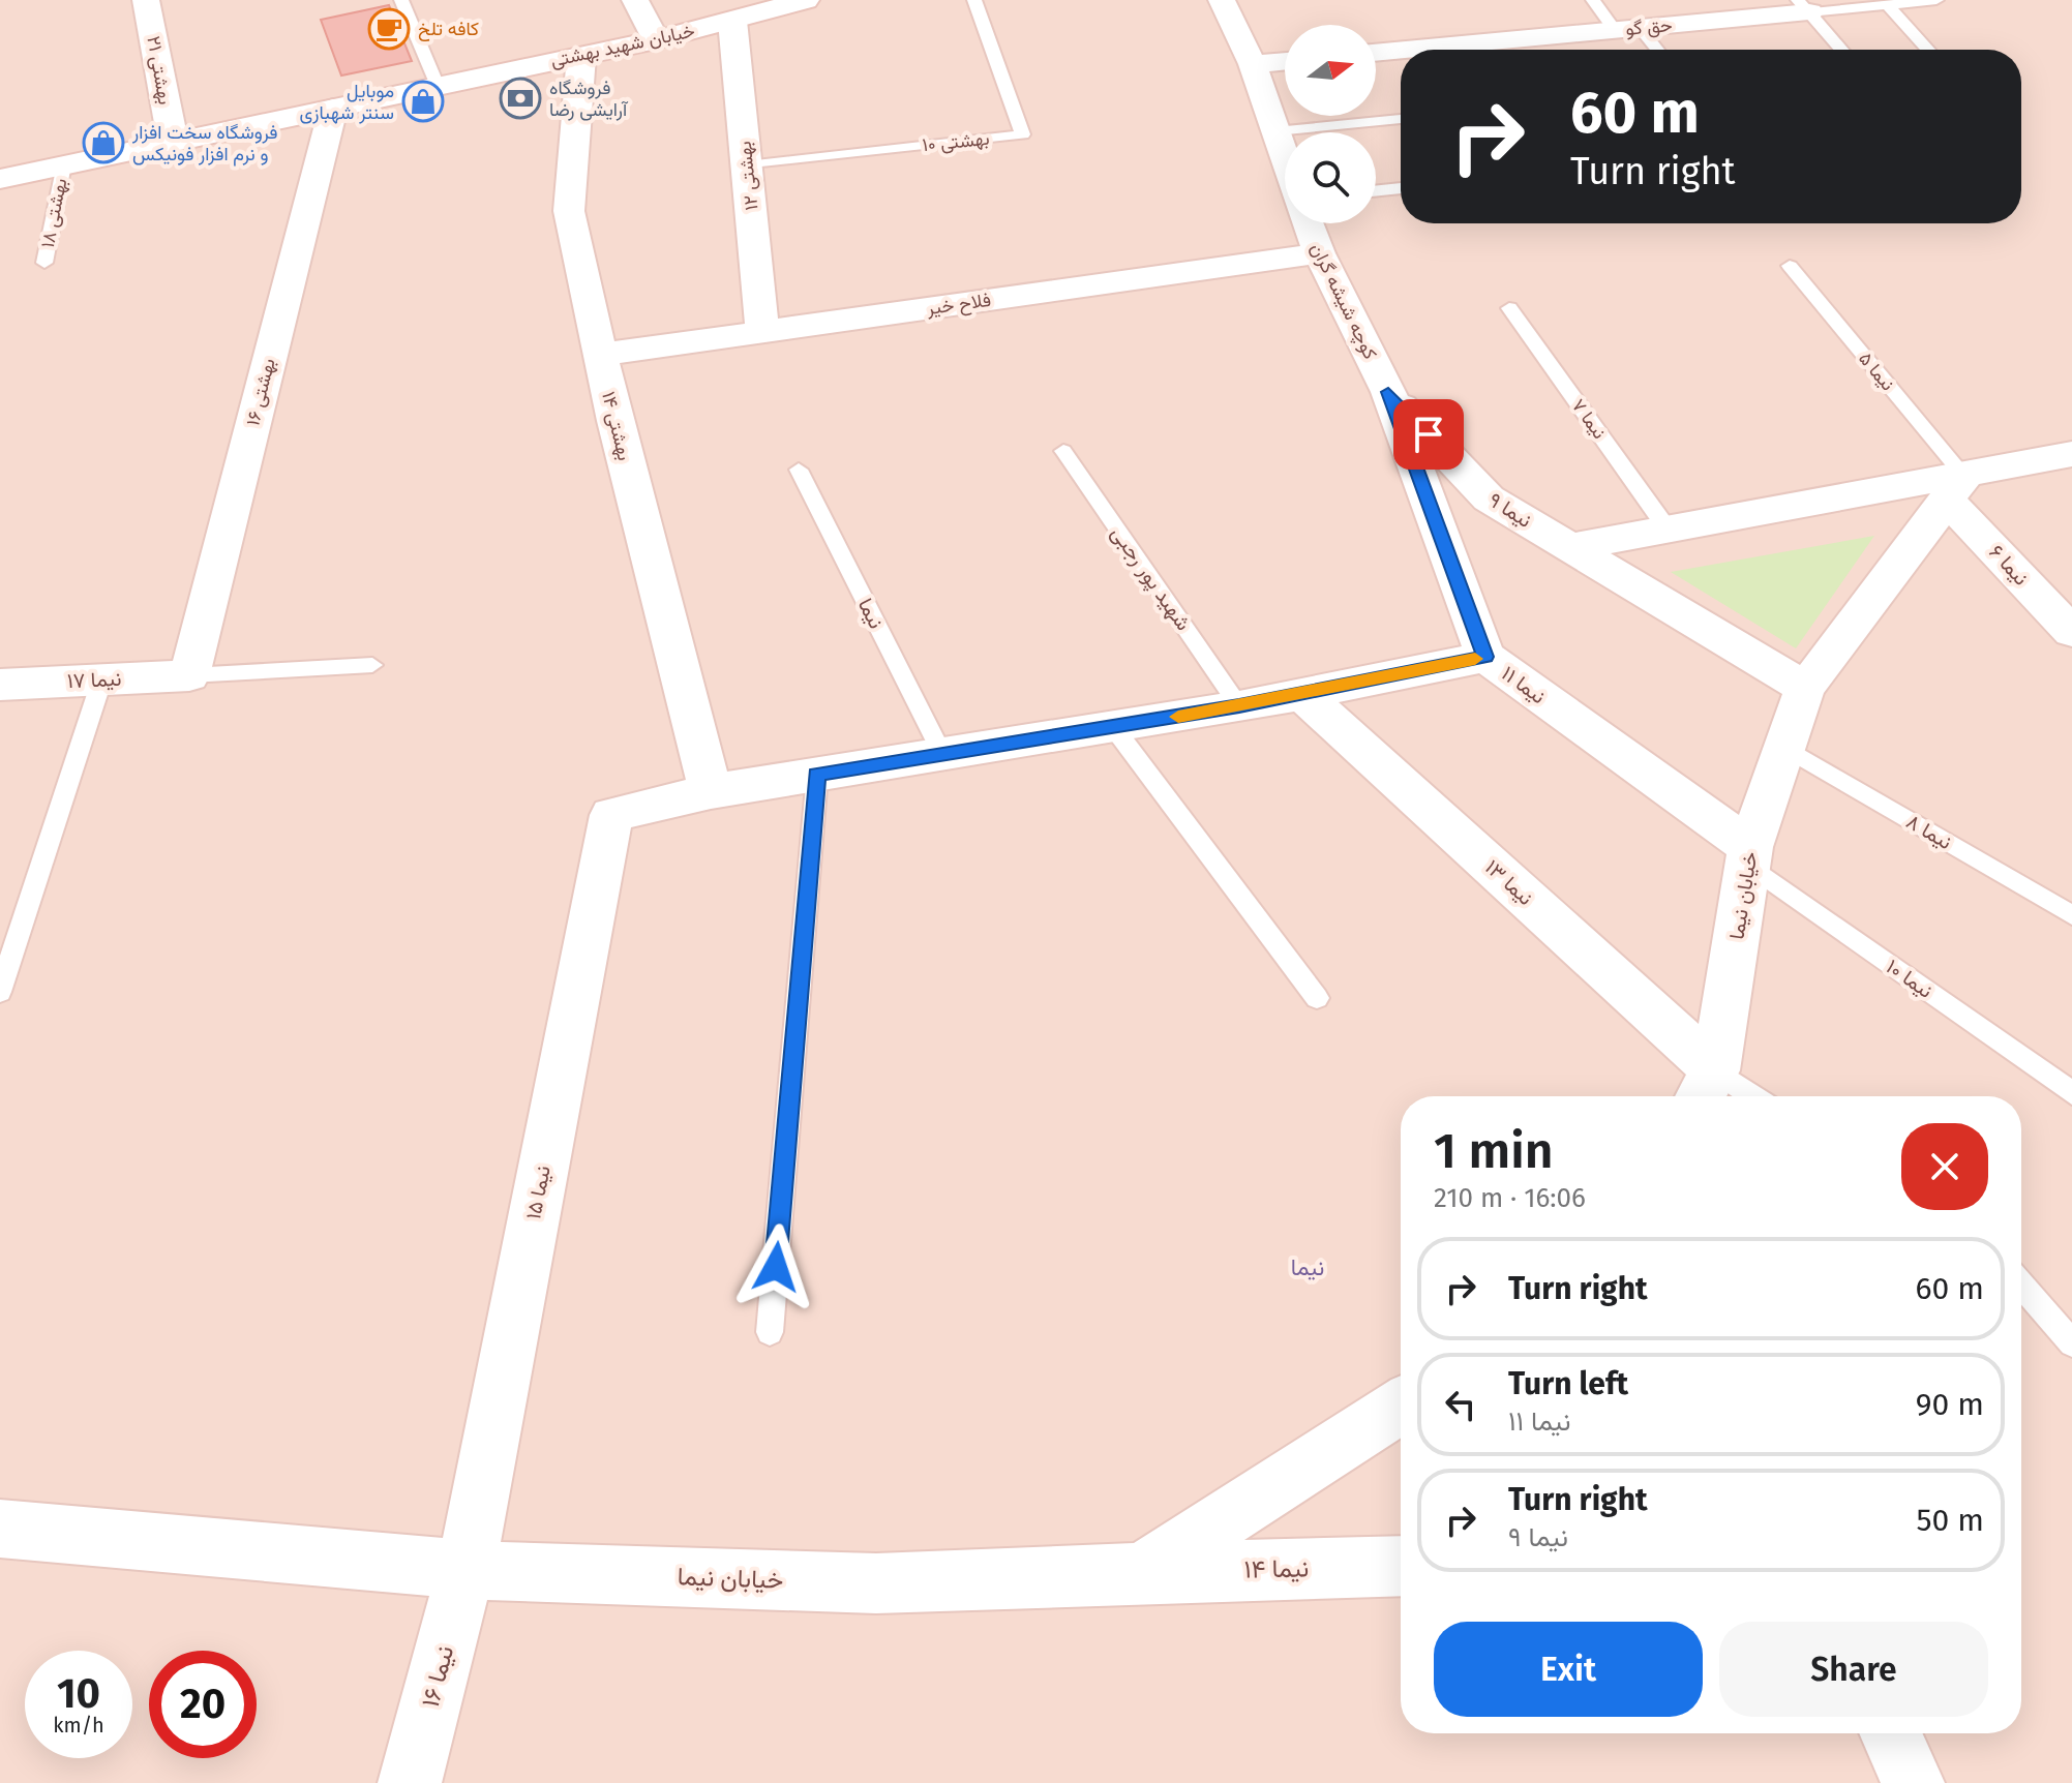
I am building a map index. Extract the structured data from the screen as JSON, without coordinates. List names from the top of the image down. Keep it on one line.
{"streets":{"street":["حق گو","خیابان شهید بهشتی","بهشتی ۲۱","بهشتی ۱۲","کوچه شیشه گران","فلاح خیر","بهشتی ۱۶","بهشتی ۱۴","نیما ۹","نیما ۶","نیما ۱۷","نیما ۱۱","نیما ۱۳","خیابان نیما","نیما ۱۵","نیما ۱۴","نیما ۱۶"],"lane":["بهشتی ۱۰","بهشتی ۱۸","نیما ۵","نیما ۷","شهید پور رجبی","نیما","نیما ۸","نیما ۱۰"]},"crossings":[["خیابان شهید بهشتی","بهشتی ۲۱"],["خیابان شهید بهشتی","بهشتی ۱۲"],["خیابان شهید بهشتی","بهشتی ۱۸"],["خیابان شهید بهشتی","بهشتی ۱۶"],["خیابان شهید بهشتی","بهشتی ۱۴"],["بهشتی ۱۰","بهشتی ۱۲"],["بهشتی ۱۲","فلاح خیر"],["کوچه شیشه گران","فلاح خیر"],["کوچه شیشه گران","نیما ۹"],["کوچه شیشه گران","نیما ۱۱"],["فلاح خیر","بهشتی ۱۴"],["نیما ۵","نیما ۶"],["بهشتی ۱۶","نیما ۱۷"],["بهشتی ۱۴","نیما ۱۵"],["نیما ۹","نیما ۱۱"],["نیما ۹","خیابان نیما"],["نیما ۱۱","خیابان نیما"],["نیما ۱۱","نیما ۱۰"],["نیما ۸","خیابان نیما"],["نیما ۱۳","خیابان نیما"],["خیابان نیما","نیما ۱۰"],["خیابان نیما","نیما ۱۵"],["خیابان نیما","نیما ۱۴"],["خیابان نیما","نیما ۱۶"],["نیما ۱۵","نیما ۱۶"]],"districts":["نیما"],"places":{"cafe":["کافه تلخ"],"bank":["فروشگاه آرایشی رضا"],"shop":["موبایل سنتر شهبازی","فروشگاه سخت افزار و نرم افزار فونیکس"]},"north":"right","page":{"turn":["60 m","Turn right"],"heading":["1 min","210 m · 16:06"],"list":[{"name":"Turn right","value":"60 m"},{"name":"Turn left","note":"نیما ۱۱","value":"90 m"},{"name":"Turn right","note":"نیما ۹","value":"50 m"}],"buttons":["Exit","Share"],"speed":"10 km/h","limit":"20"}}
